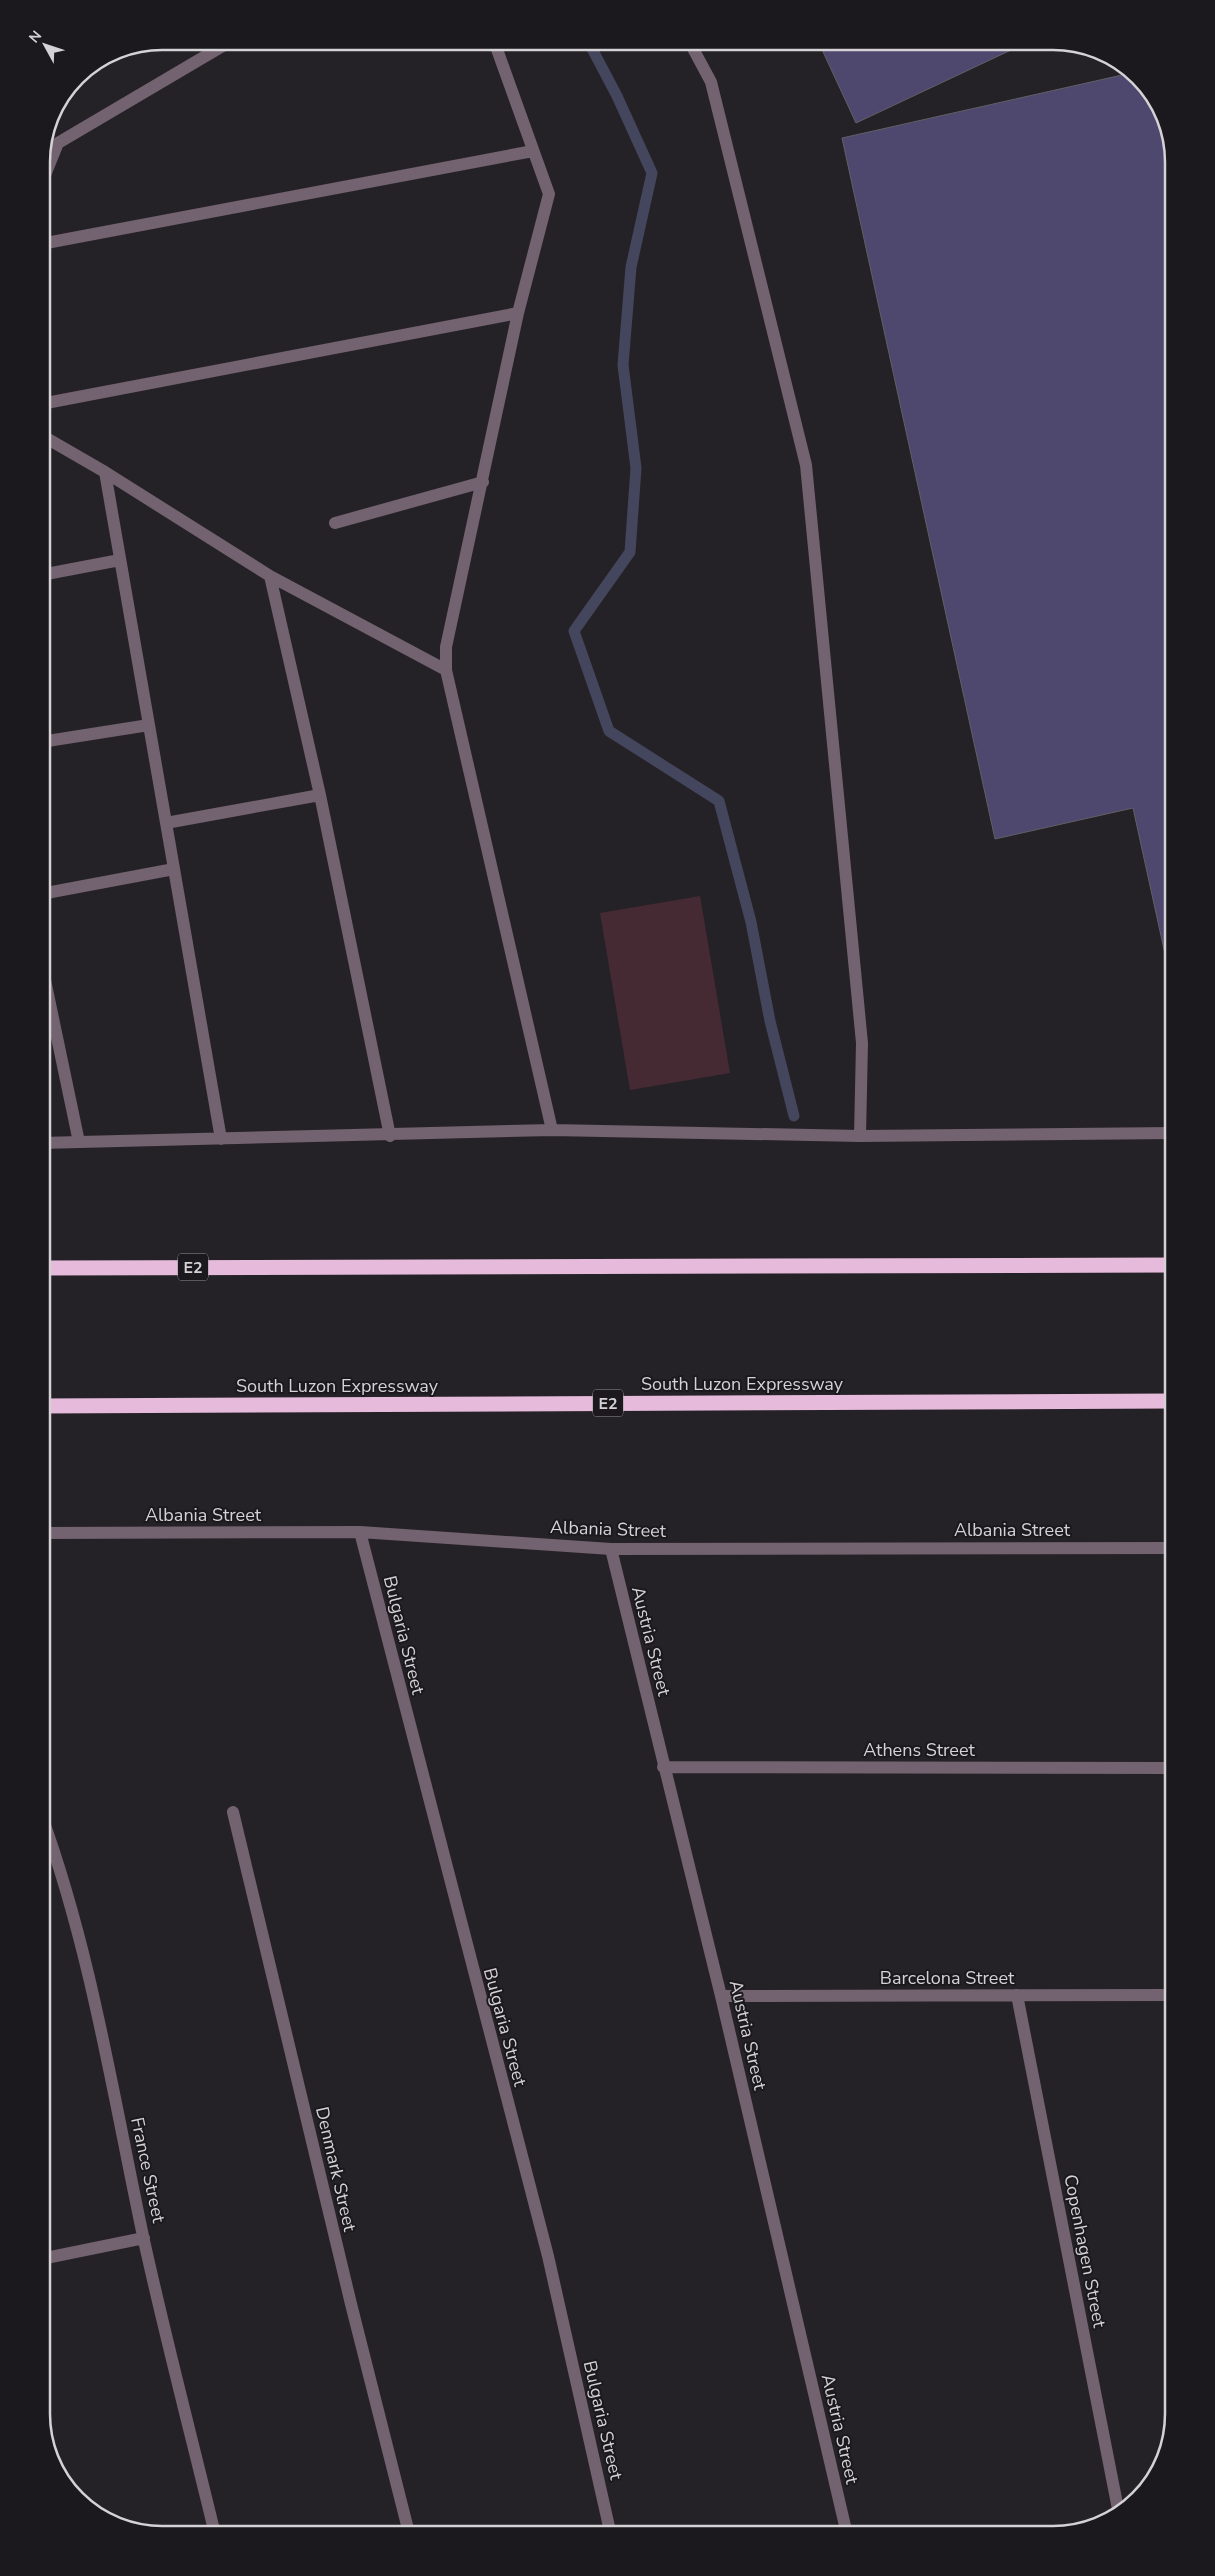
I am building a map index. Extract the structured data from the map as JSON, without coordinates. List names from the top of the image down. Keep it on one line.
{"streets":{"highway":["E2","South Luzon Expressway"],"street":["Albania Street","Bulgaria Street","Austria Street","Athens Street","Barcelona Street","Denmark Street","France Street","Copenhagen Street"]},"crossings":[["Albania Street","Bulgaria Street"],["Albania Street","Austria Street"],["Austria Street","Athens Street"],["Austria Street","Barcelona Street"],["Barcelona Street","Copenhagen Street"]],"north":"top left"}
